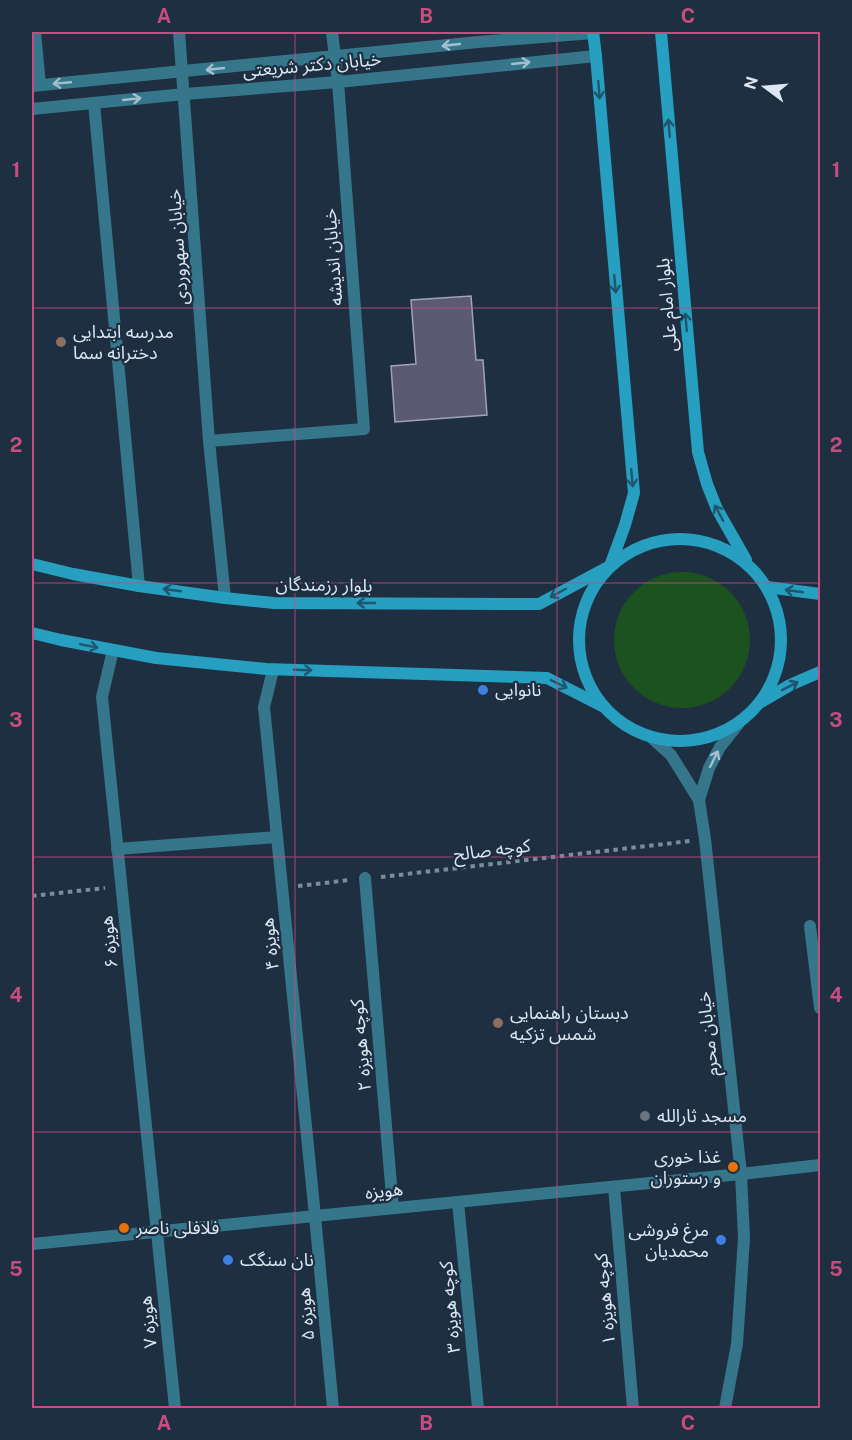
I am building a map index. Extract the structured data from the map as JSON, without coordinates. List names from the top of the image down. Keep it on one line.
{"streets":{"main road":["بلوار امام على","بلوار رزمندگان"],"street":["خیابان دکتر شریعتی","خیابان سهروردی","خیابان اندیشه","هویزه ۶","هویزه ۴","خیابان محرم","کوچه هویزه ۲","هویزه","کوچه هویزه ۱","کوچه هویزه ۳","هویزه ۵","هویزه ۷"],"path":["کوچه صالح"]},"crossings":[["خیابان دکتر شریعتی","خیابان سهروردی"],["خیابان دکتر شریعتی","خیابان اندیشه"],["خیابان سهروردی","خیابان اندیشه"],["خیابان سهروردی","بلوار رزمندگان"],["بلوار امام على","بلوار رزمندگان"],["کوچه صالح","هویزه ۴"],["کوچه صالح","خیابان محرم"],["کوچه صالح","کوچه هویزه ۲"],["هویزه ۶","هویزه"],["هویزه ۶","هویزه ۷"],["هویزه ۴","هویزه"],["هویزه ۴","هویزه ۵"],["خیابان محرم","هویزه"],["کوچه هویزه ۲","هویزه"],["هویزه","کوچه هویزه ۱"],["هویزه","کوچه هویزه ۳"],["هویزه","هویزه ۵"],["هویزه","هویزه ۷"]],"places":["مدرسه ابتدایی دخترانه سما","نانوایی","دبستان راهنمایی شمس تزکیه","مسجد ثارالله","غذا خوری و رستوران","فلافلی ناصر","مرغ فروشی محمدیان","نان سنگک"],"north":"left","grid":{"columns":["A","B","C"],"rows":["1","2","3","4","5"]}}
